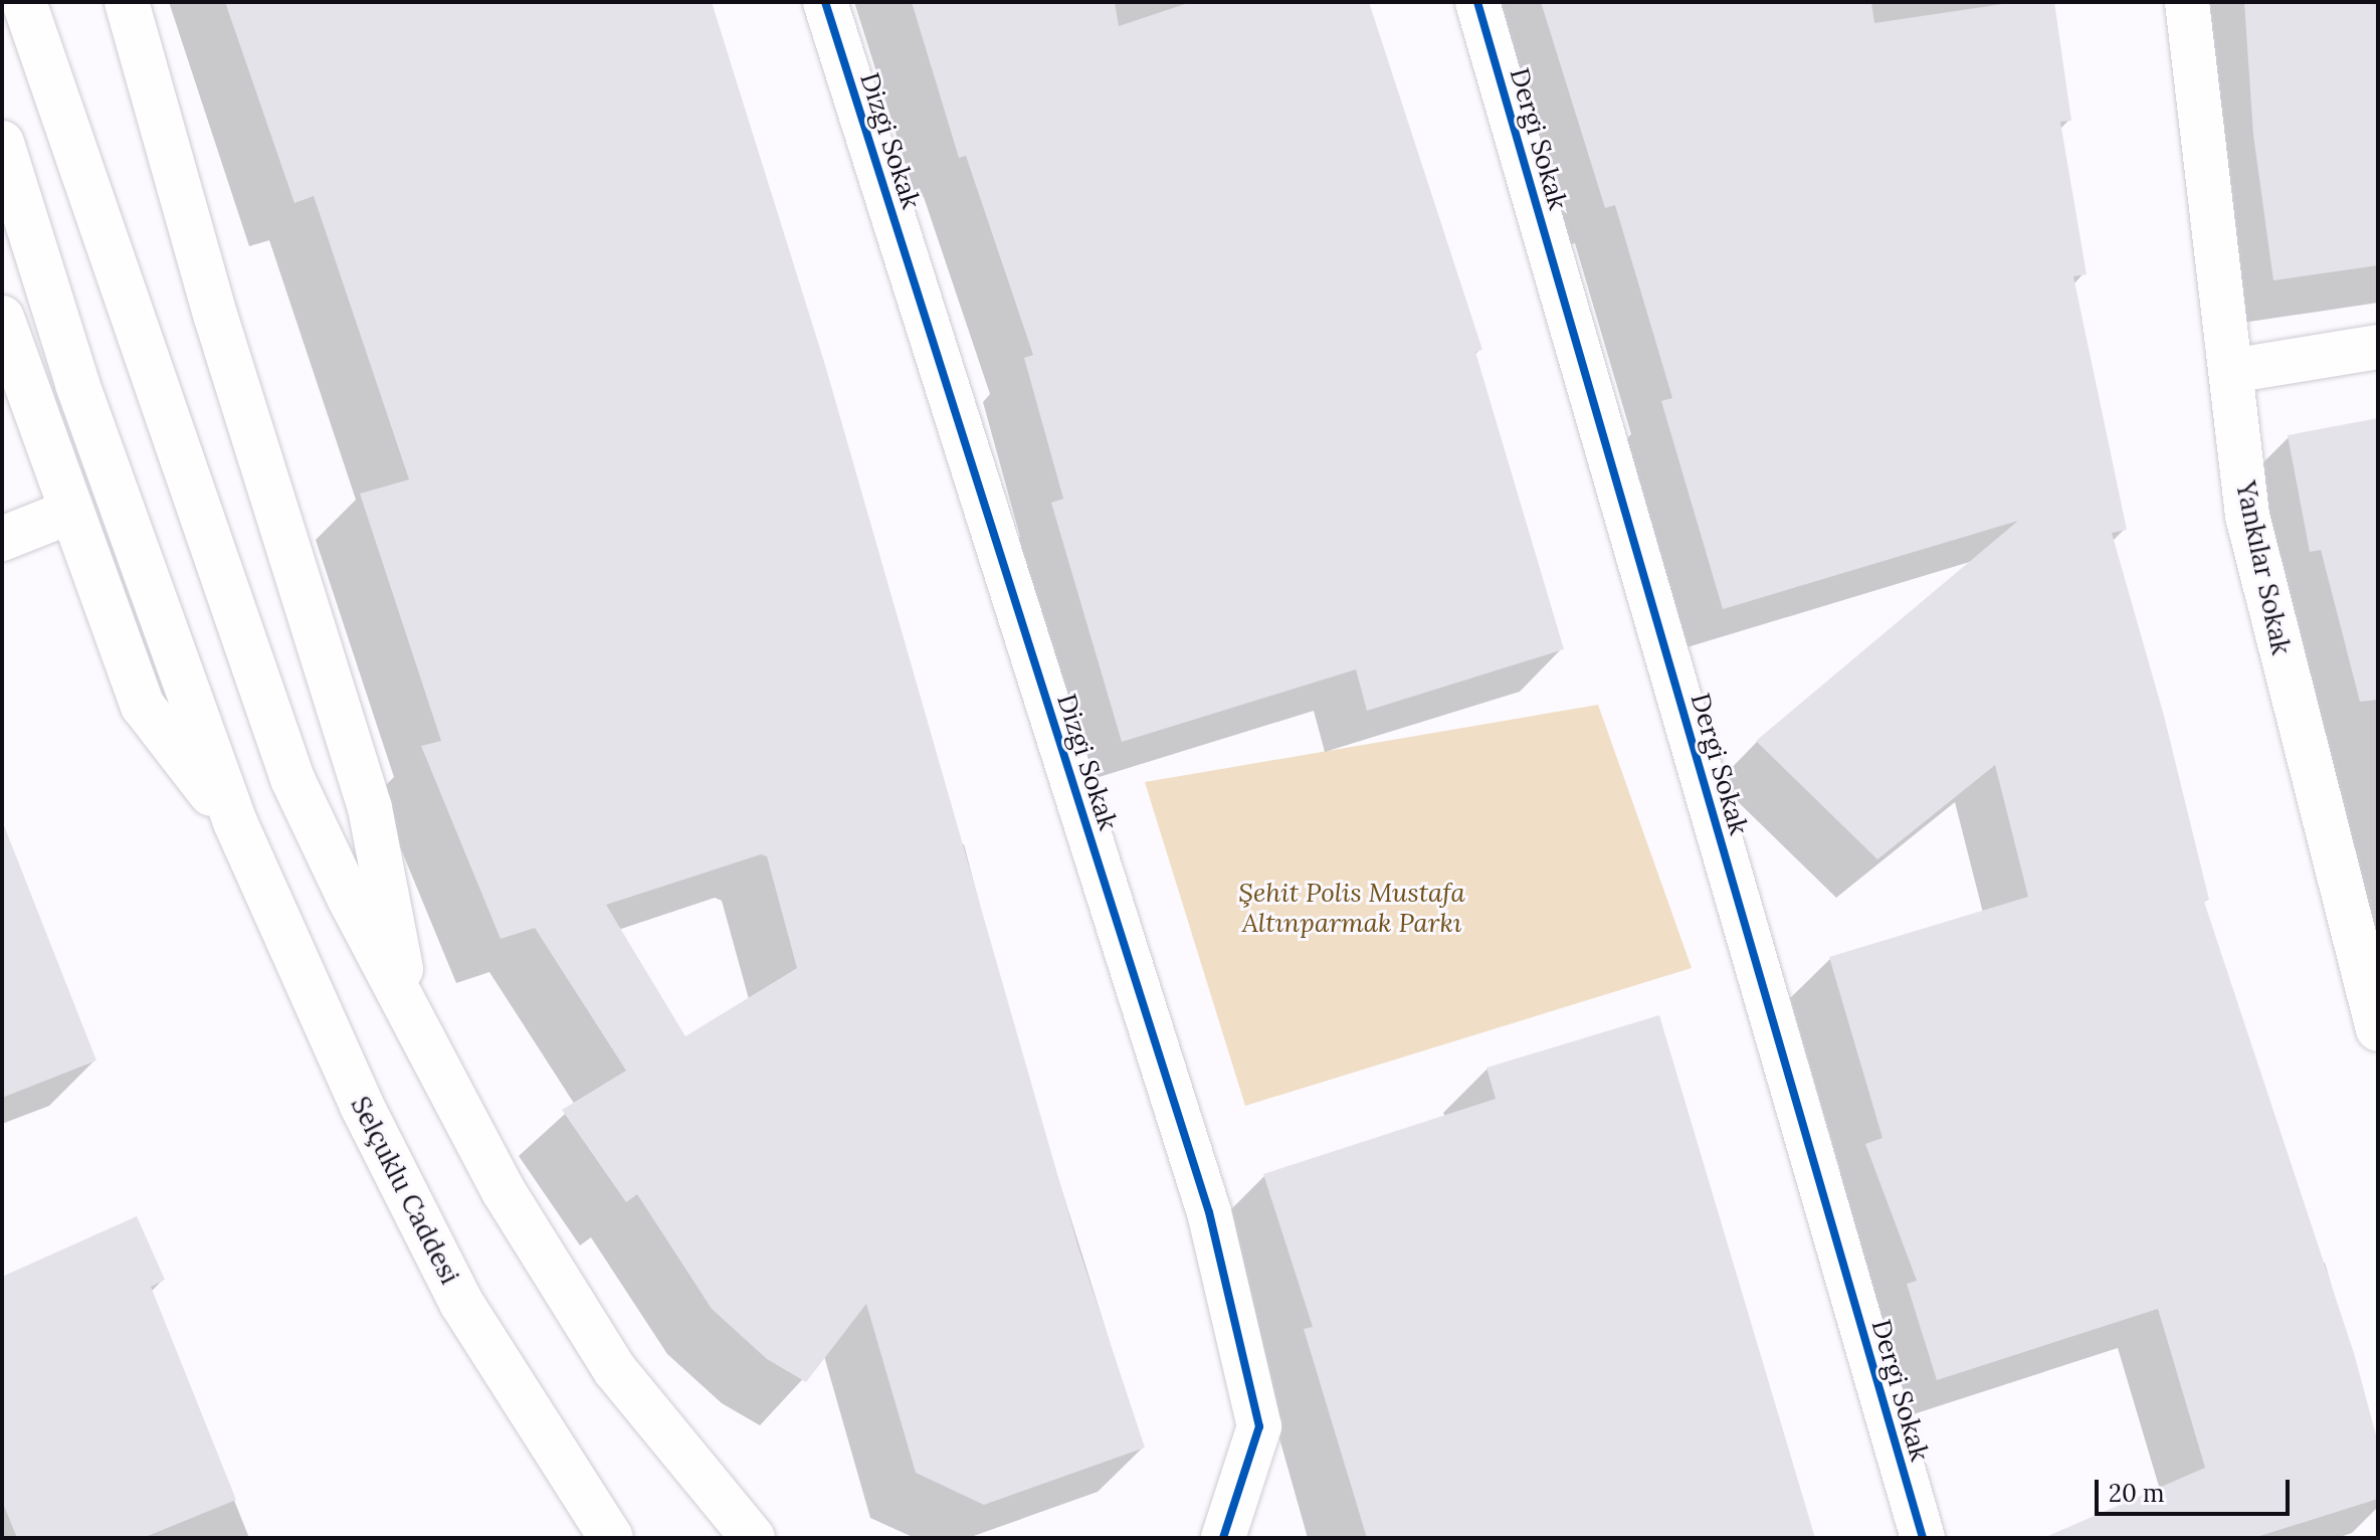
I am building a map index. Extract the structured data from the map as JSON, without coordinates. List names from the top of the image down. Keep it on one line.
{"streets":{"main road":["Dergi Sokak","Dizgi Sokak","Yankılar Sokak","Selçuklu Caddesi"]},"parks":["Şehit Polis Mustafa Altınparmak Parkı"],"scale_bar":"20 m"}
